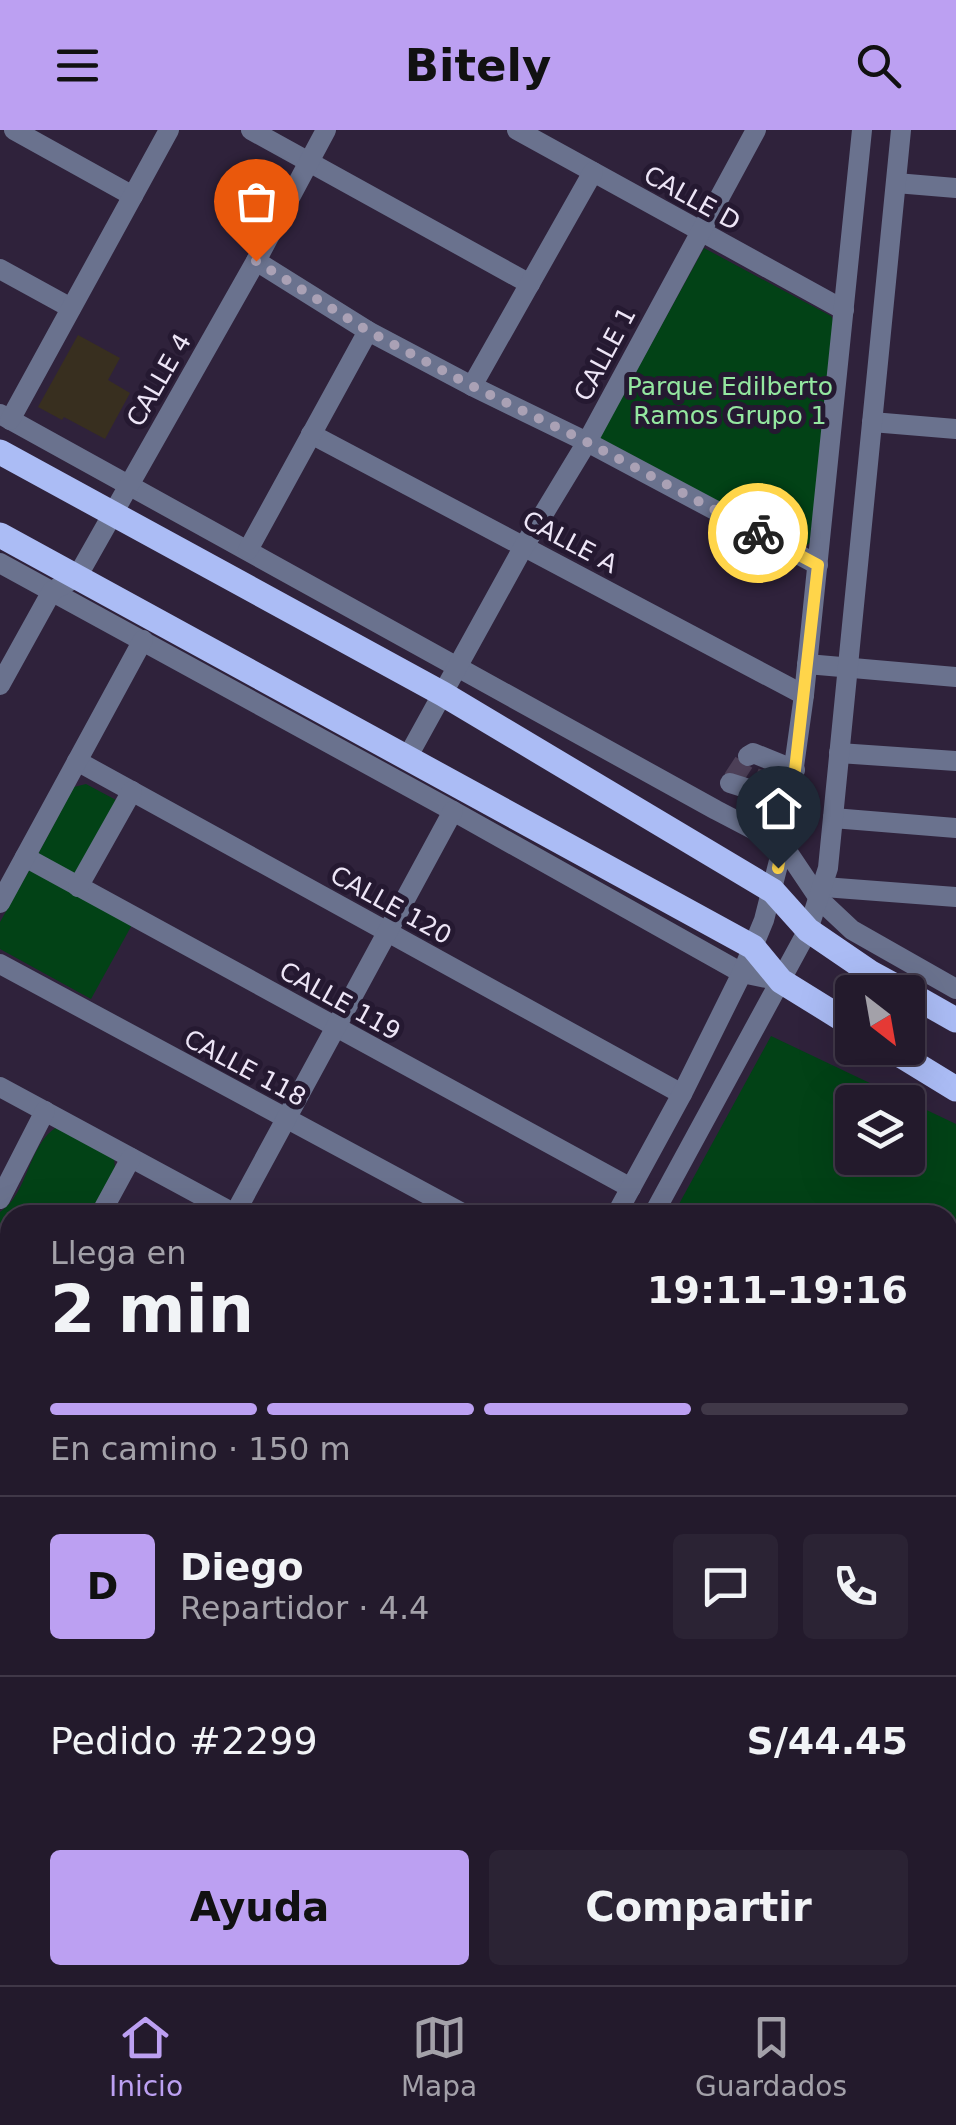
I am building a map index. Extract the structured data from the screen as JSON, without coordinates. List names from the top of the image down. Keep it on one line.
{"streets":{"street":["CALLE D","CALLE 1","CALLE 4","CALLE A","CALLE 120","CALLE 119","CALLE 118"]},"crossings":[["CALLE D","CALLE 1"],["CALLE 1","CALLE A"]],"parks":["Parque Edilberto Ramos Grupo 1"],"north":"bottom right","page":{"header":"Bitely","heading":["2 min","Llega en","19:11–19:16"],"panel":["Diego","Repartidor · 4.4","Pedido #2299","S/44.45"],"bar":"En camino · 150 m","round":"D","buttons":["Ayuda","Compartir"],"tabs":["Inicio","Mapa","Guardados"]}}
